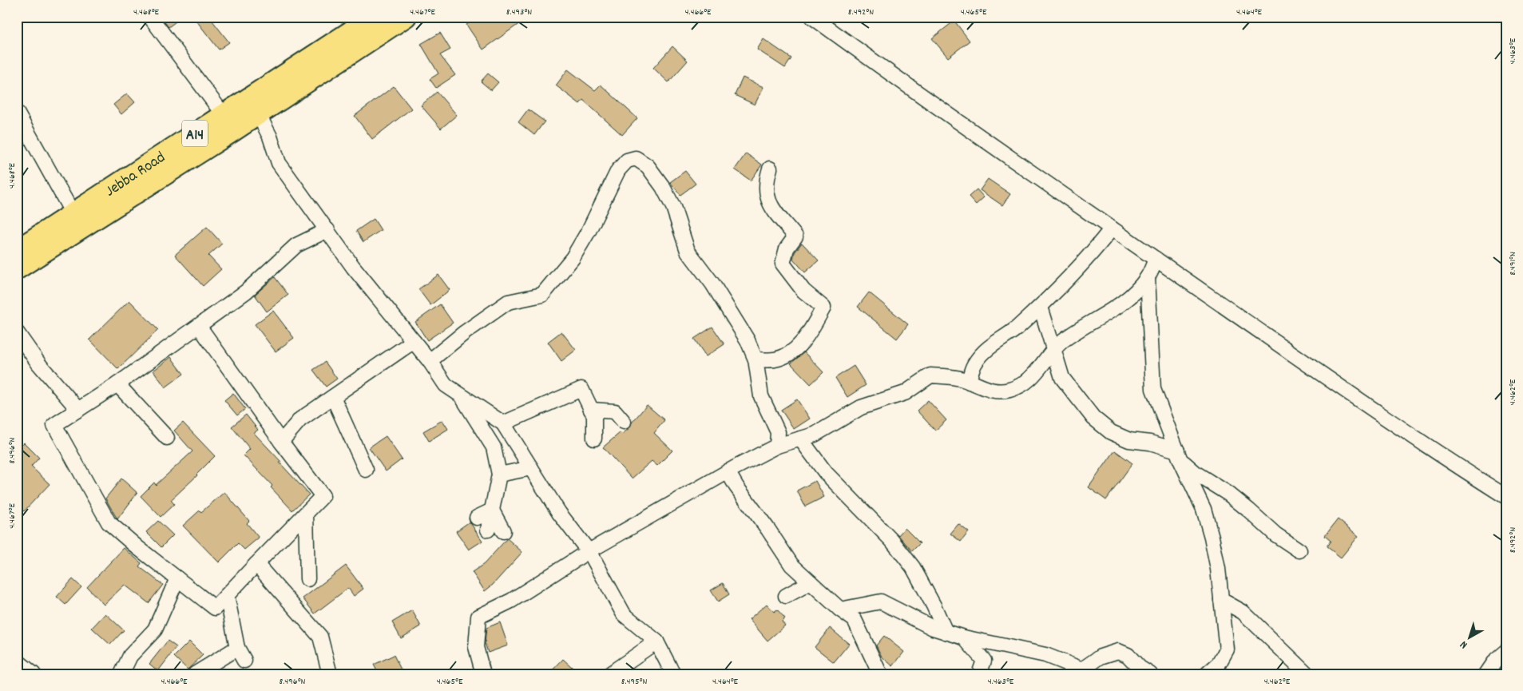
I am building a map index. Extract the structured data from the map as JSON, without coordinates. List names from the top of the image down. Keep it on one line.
{"streets":{"highway":["A14","Jebba Road"]},"north":"bottom left","coordinates":["4.468°E","4.467°E","8.493°N","4.466°E","8.492°N","4.465°E","4.464°E","4.463°E","8.491°N","4.462°E","8.496°N","8.495°N"]}
